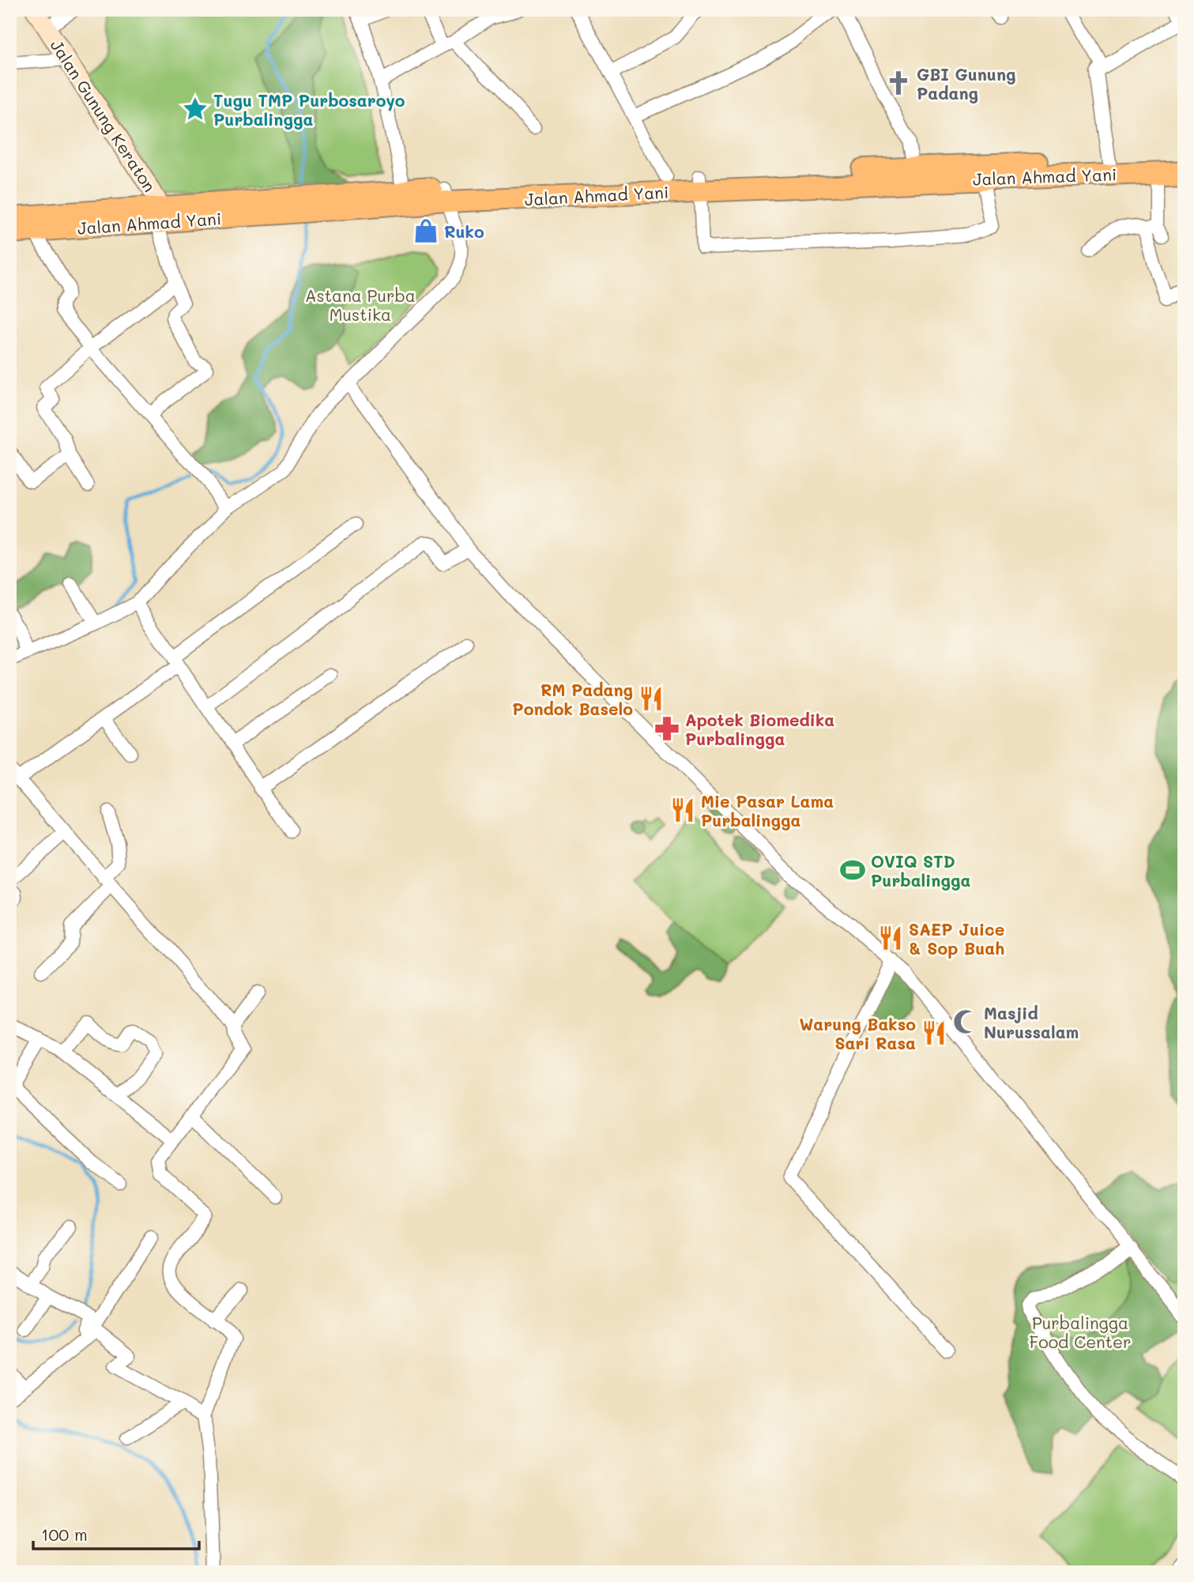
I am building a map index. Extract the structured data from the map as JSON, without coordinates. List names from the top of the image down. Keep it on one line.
{"streets":{"main road":["Jalan Ahmad Yani"],"street":["Jalan Gunung Keraton"]},"crossings":[["Jalan Gunung Keraton","Jalan Ahmad Yani"]],"parks":["Astana Purba Mustika","Purbalingga Food Center"],"places":{"church":["GBI Gunung Padang"],"place":["Tugu TMP Purbosaroyo Purbalingga"],"shop":["Ruko"],"restaurant":["RM Padang Pondok Baselo","Mie Pasar Lama Purbalingga","SAEP Juice & Sop Buah","Warung Bakso Sari Rasa"],"pharmacy":["Apotek Biomedika Purbalingga"],"sports":["OVIQ STD Purbalingga"],"mosque":["Masjid Nurussalam"]},"scale_bar":"100 m"}
